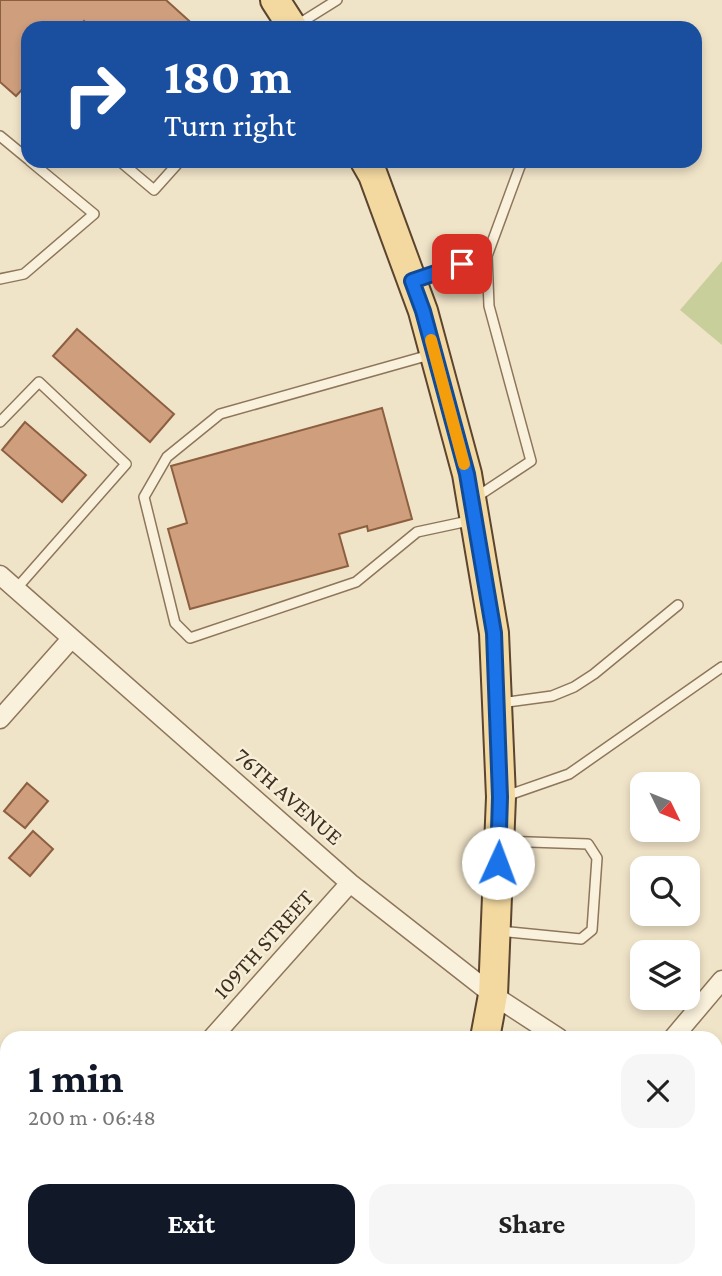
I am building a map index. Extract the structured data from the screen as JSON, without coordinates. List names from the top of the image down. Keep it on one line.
{"streets":{"street":["76TH AVENUE","109TH STREET"]},"crossings":[["76TH AVENUE","109TH STREET"]],"north":"bottom right","page":{"turn":["180 m","Turn right"],"heading":["1 min","200 m · 06:48"],"buttons":["Exit","Share"]}}
